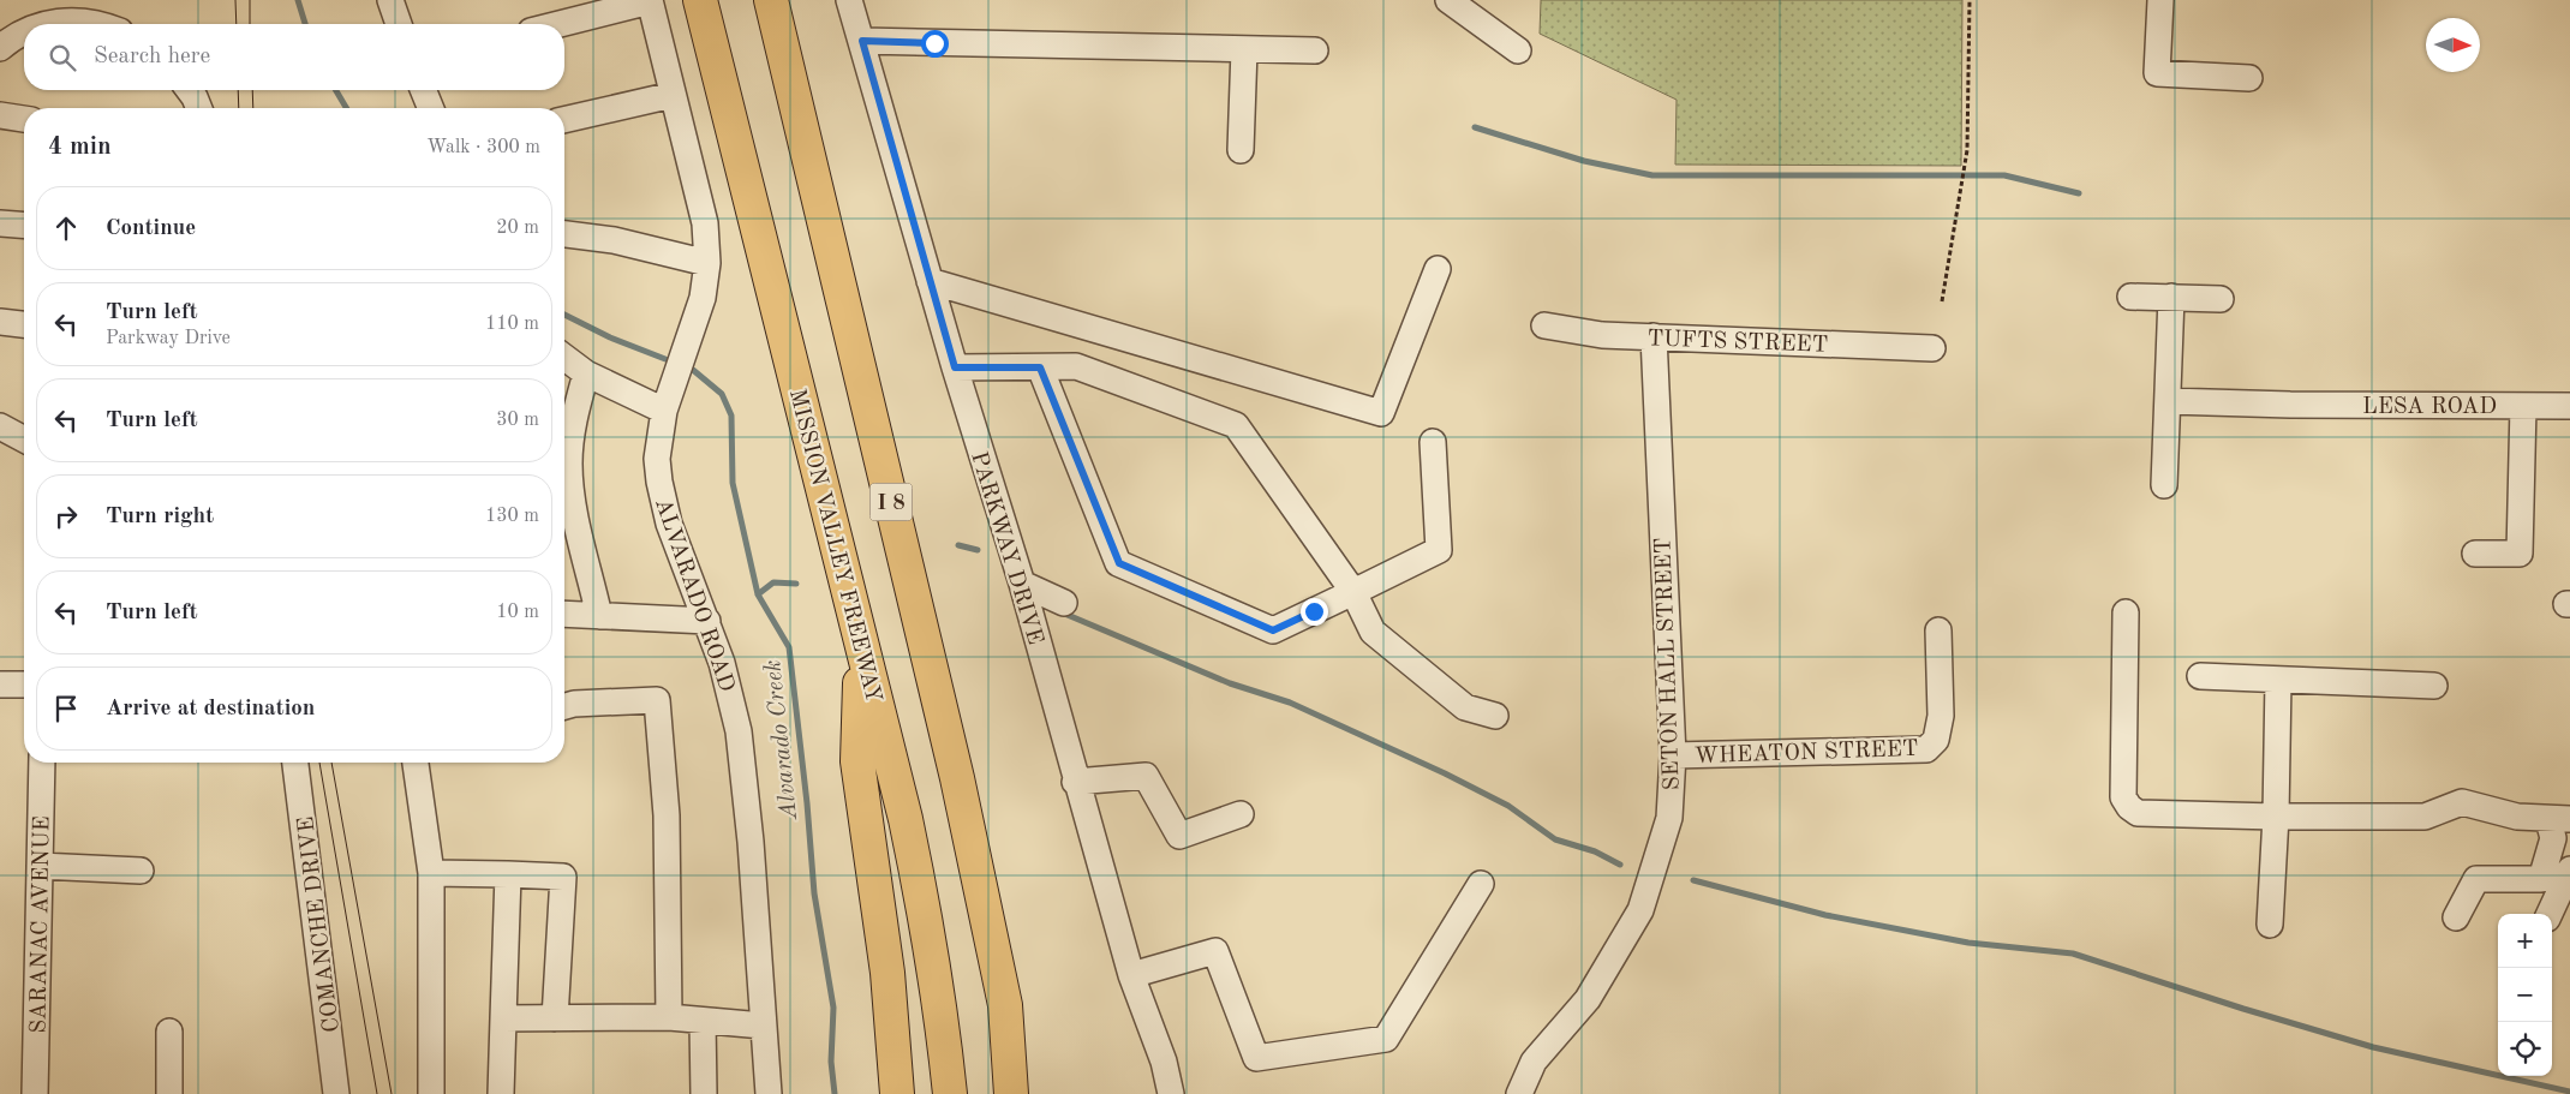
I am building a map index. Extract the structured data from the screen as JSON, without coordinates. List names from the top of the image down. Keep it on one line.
{"streets":{"highway":["I 8","MISSION VALLEY FREEWAY"],"street":["TUFTS STREET","LESA ROAD","PARKWAY DRIVE","ALVARADO ROAD","SETON HALL STREET","WHEATON STREET","SARANAC AVENUE","COMANCHE DRIVE"]},"crossings":[["TUFTS STREET","SETON HALL STREET"],["SETON HALL STREET","WHEATON STREET"]],"water":["Alvarado Creek"],"north":"right","page":{"search":"Search here","heading":["4 min","Walk · 300 m"],"list":[["Continue","20 m"],["Turn left","Parkway Drive","110 m"],["Turn left","30 m"],["Turn right","130 m"],["Turn left","10 m"],"Arrive at destination"],"map_buttons":["+","−"]}}
